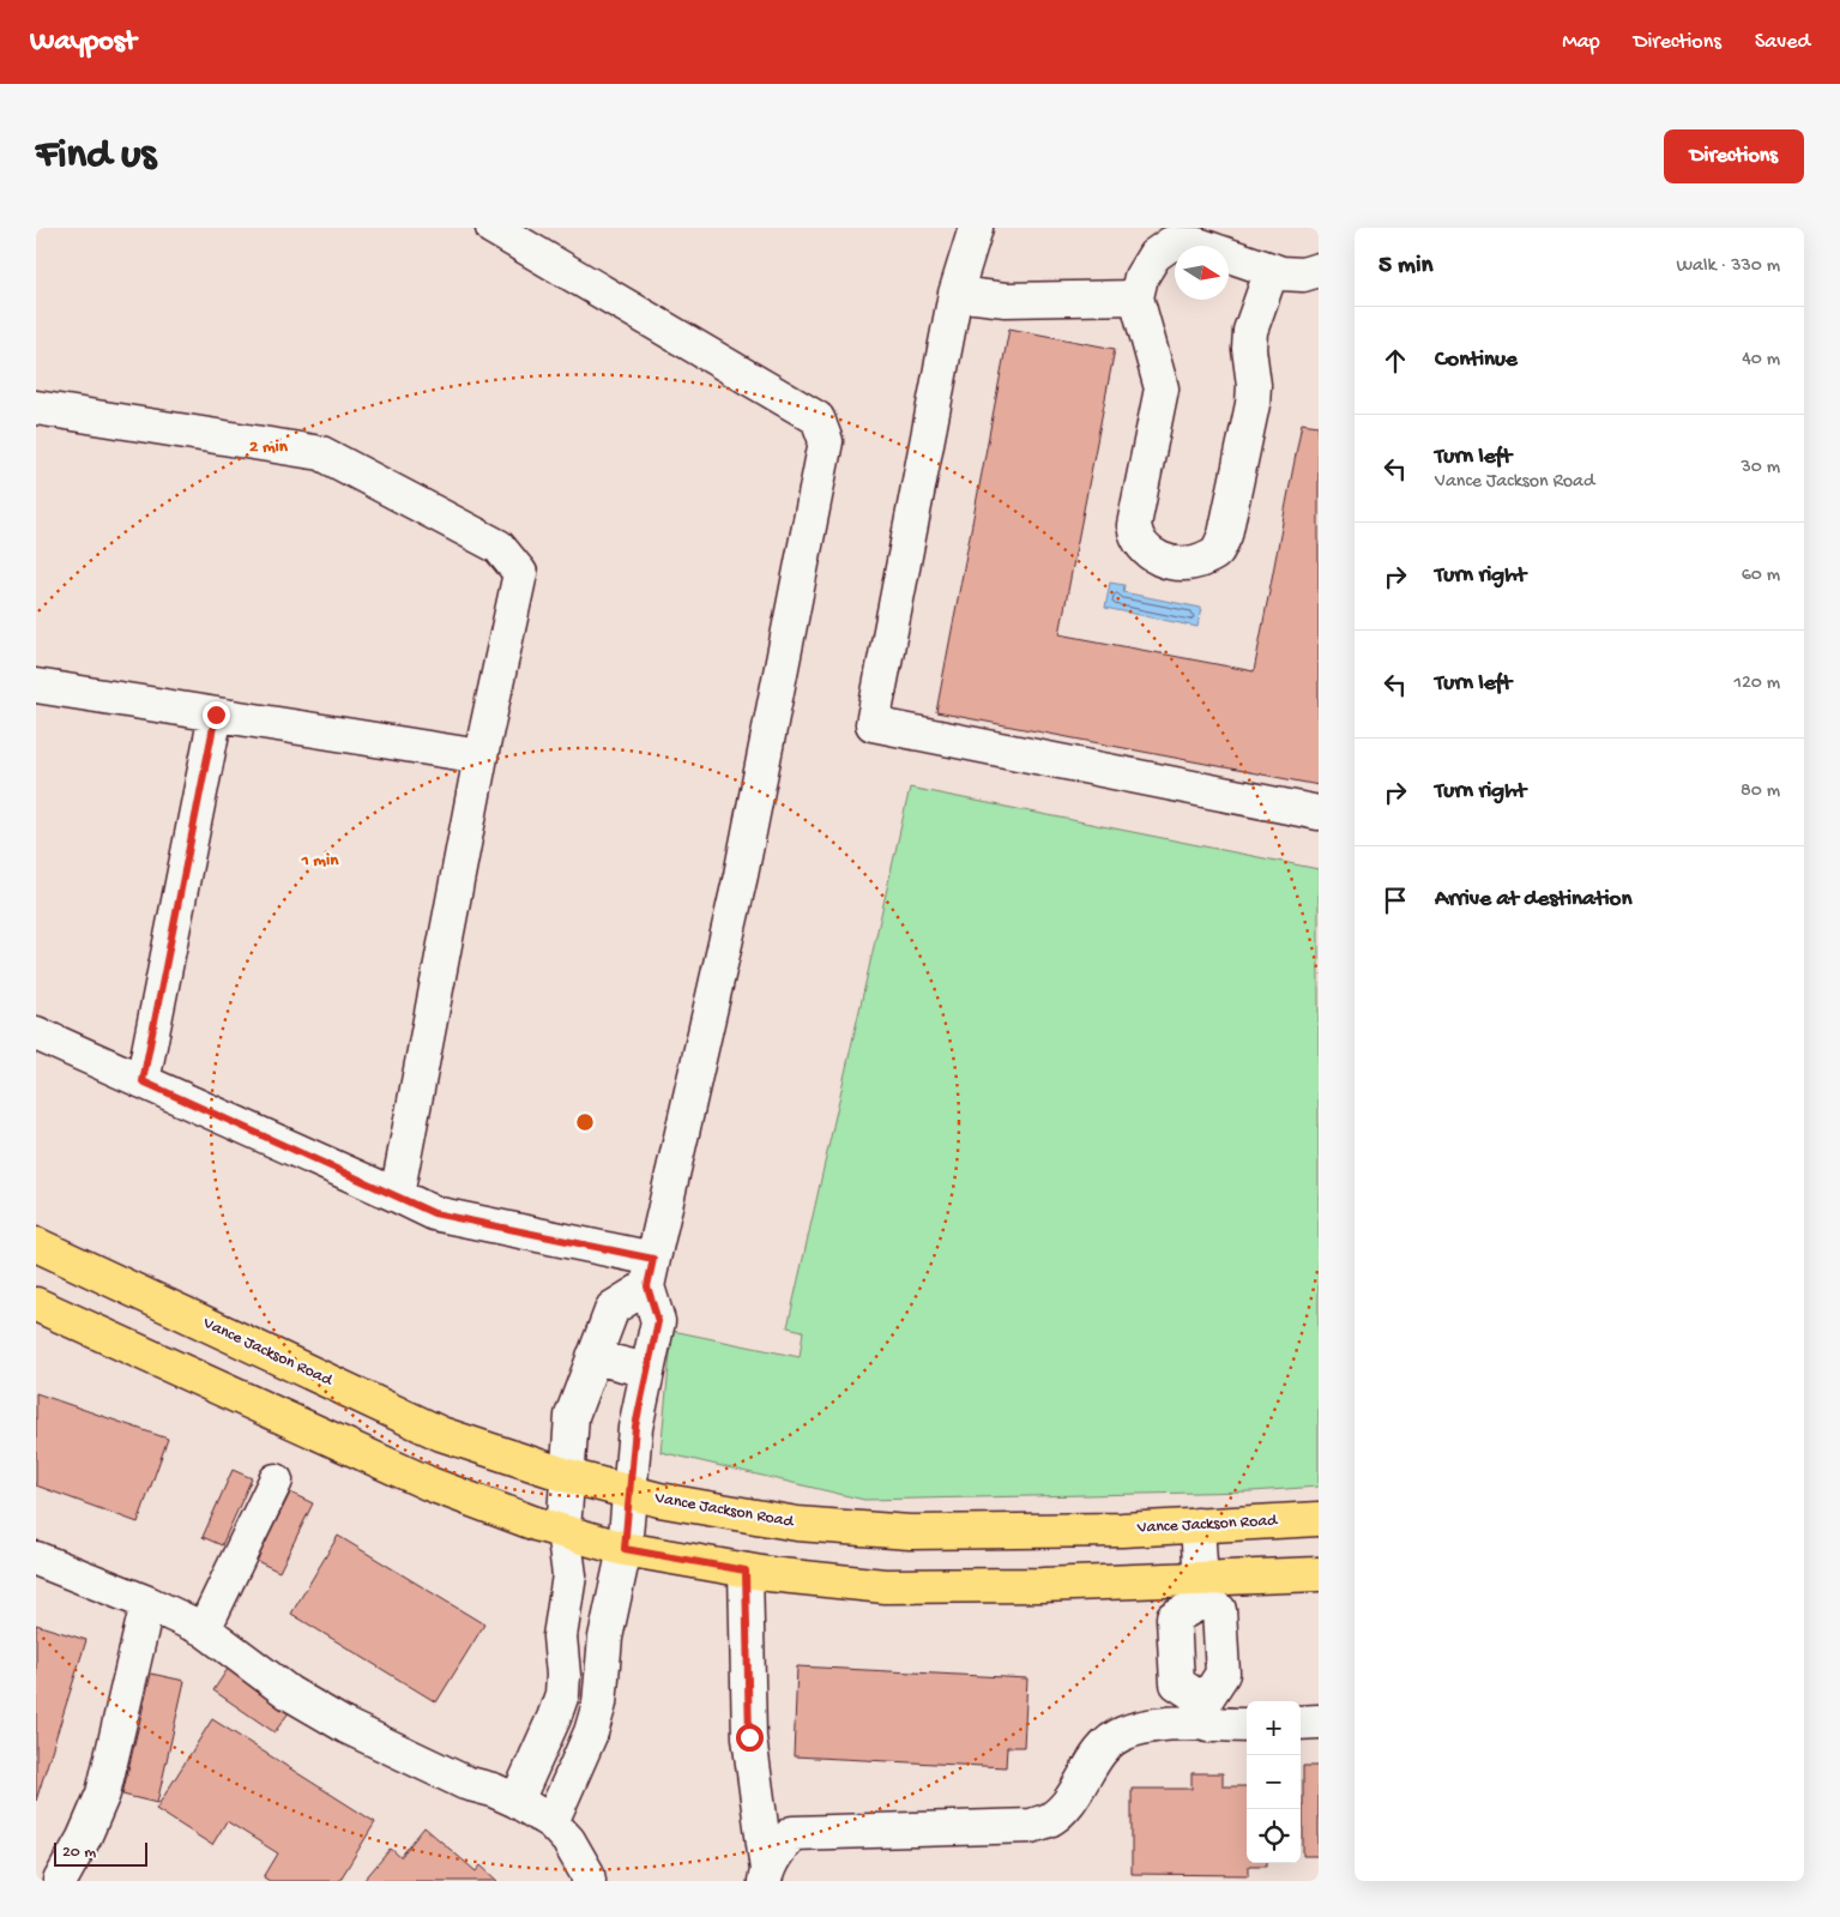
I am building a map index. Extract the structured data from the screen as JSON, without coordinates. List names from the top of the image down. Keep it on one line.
{"streets":{"main road":["Vance Jackson Road"]},"scale_bar":"20 m","north":"right","page":{"header":"Waypost","nav":["Map","Directions","Saved"],"buttons":"Directions","title":"Find us","heading":["5 min","Walk · 330 m"],"list":[["Continue","40 m"],["Turn left","Vance Jackson Road","30 m"],["Turn right","60 m"],["Turn left","120 m"],["Turn right","80 m"],"Arrive at destination"],"map_buttons":["+","−"],"scale":"20 m"},"rings":["2 min","1 min"]}
